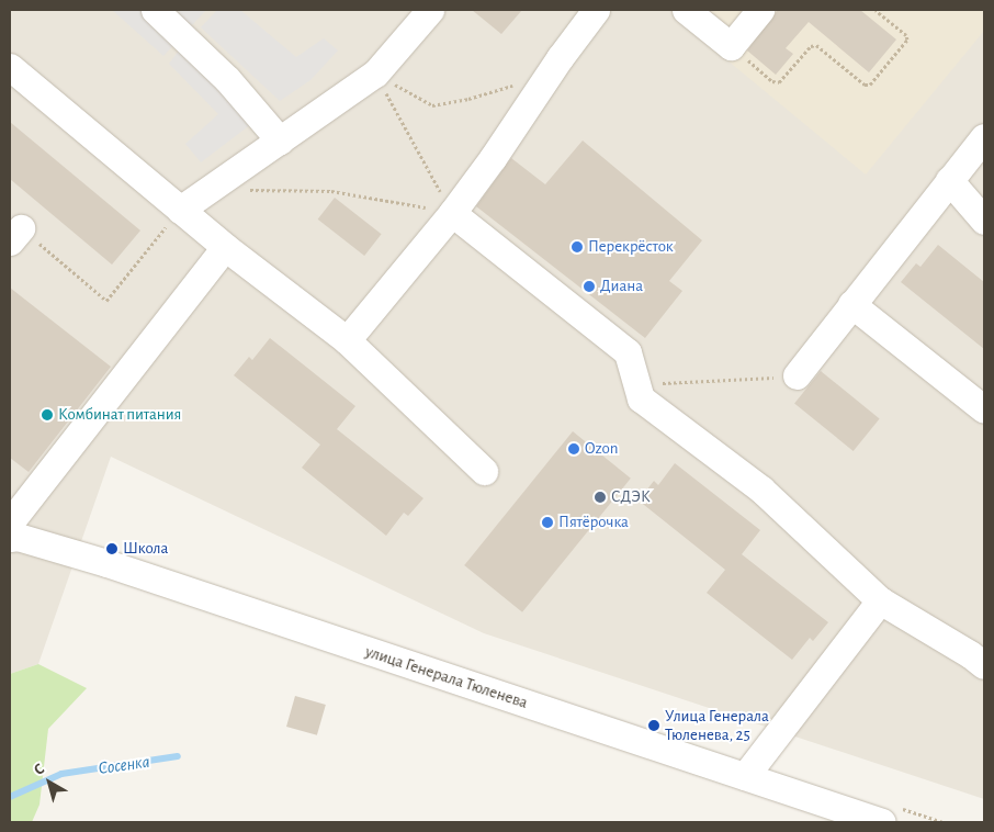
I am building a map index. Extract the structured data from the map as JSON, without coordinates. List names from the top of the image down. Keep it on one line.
{"streets":{"street":["улица Генерала Тюленева"]},"water":["Сосенка"],"places":["Перекрёсток","Диана","Комбинат питания","Ozon","СДЭК","Пятёрочка","Школа","Улица Генерала Тюленева, 25"],"north":"top left"}
